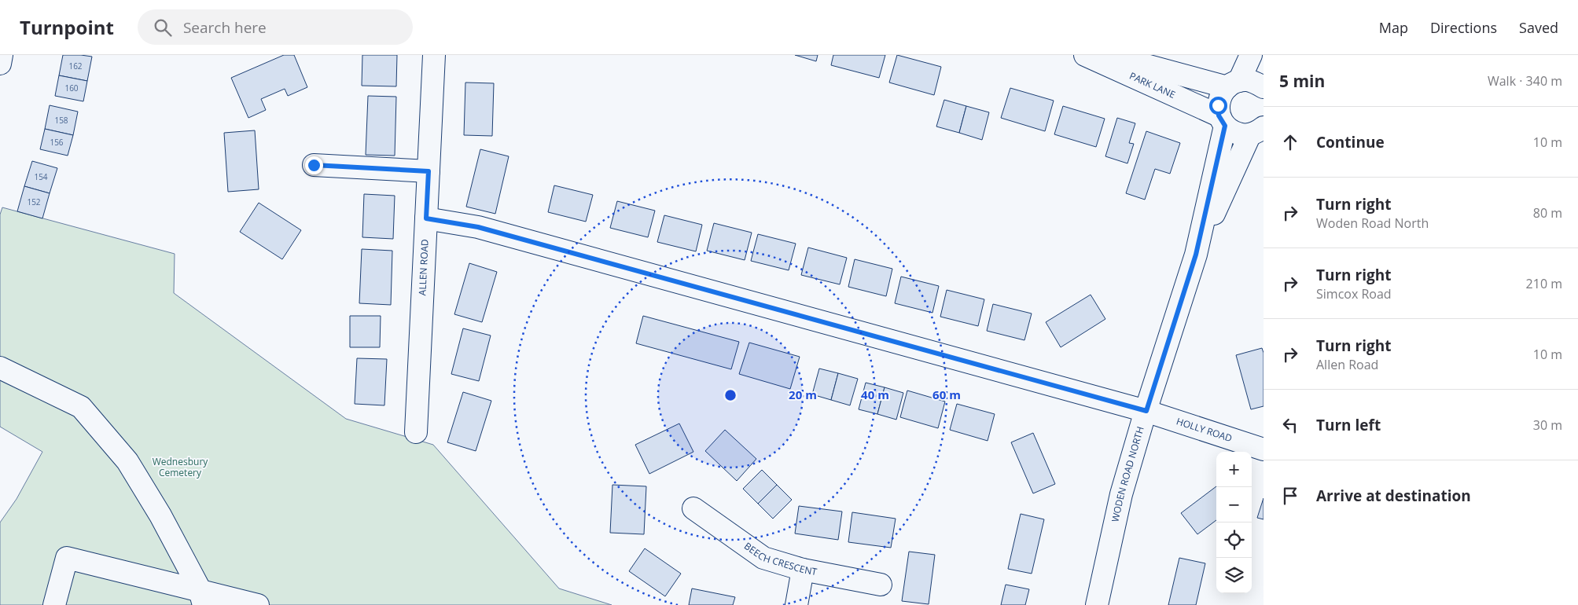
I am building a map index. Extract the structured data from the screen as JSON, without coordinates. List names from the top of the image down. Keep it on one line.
{"streets":{"street":["PARK LANE","ALLEN ROAD","HOLLY ROAD","WODEN ROAD NORTH","BEECH CRESCENT"]},"crossings":[["PARK LANE","WODEN ROAD NORTH"],["ALLEN ROAD","HOLLY ROAD"],["HOLLY ROAD","WODEN ROAD NORTH"]],"parks":["Wednesbury Cemetery"],"house_numbers":["162","160","158","156","154","152"],"page":{"header":"Turnpoint","search":"Search here","nav":["Map","Directions","Saved"],"heading":["5 min","Walk · 340 m"],"list":[["Continue","10 m"],["Turn right","Woden Road North","80 m"],["Turn right","Simcox Road","210 m"],["Turn right","Allen Road","10 m"],["Turn left","30 m"],"Arrive at destination"],"map_buttons":["+","−"]},"rings":["20 m","40 m","60 m"]}
